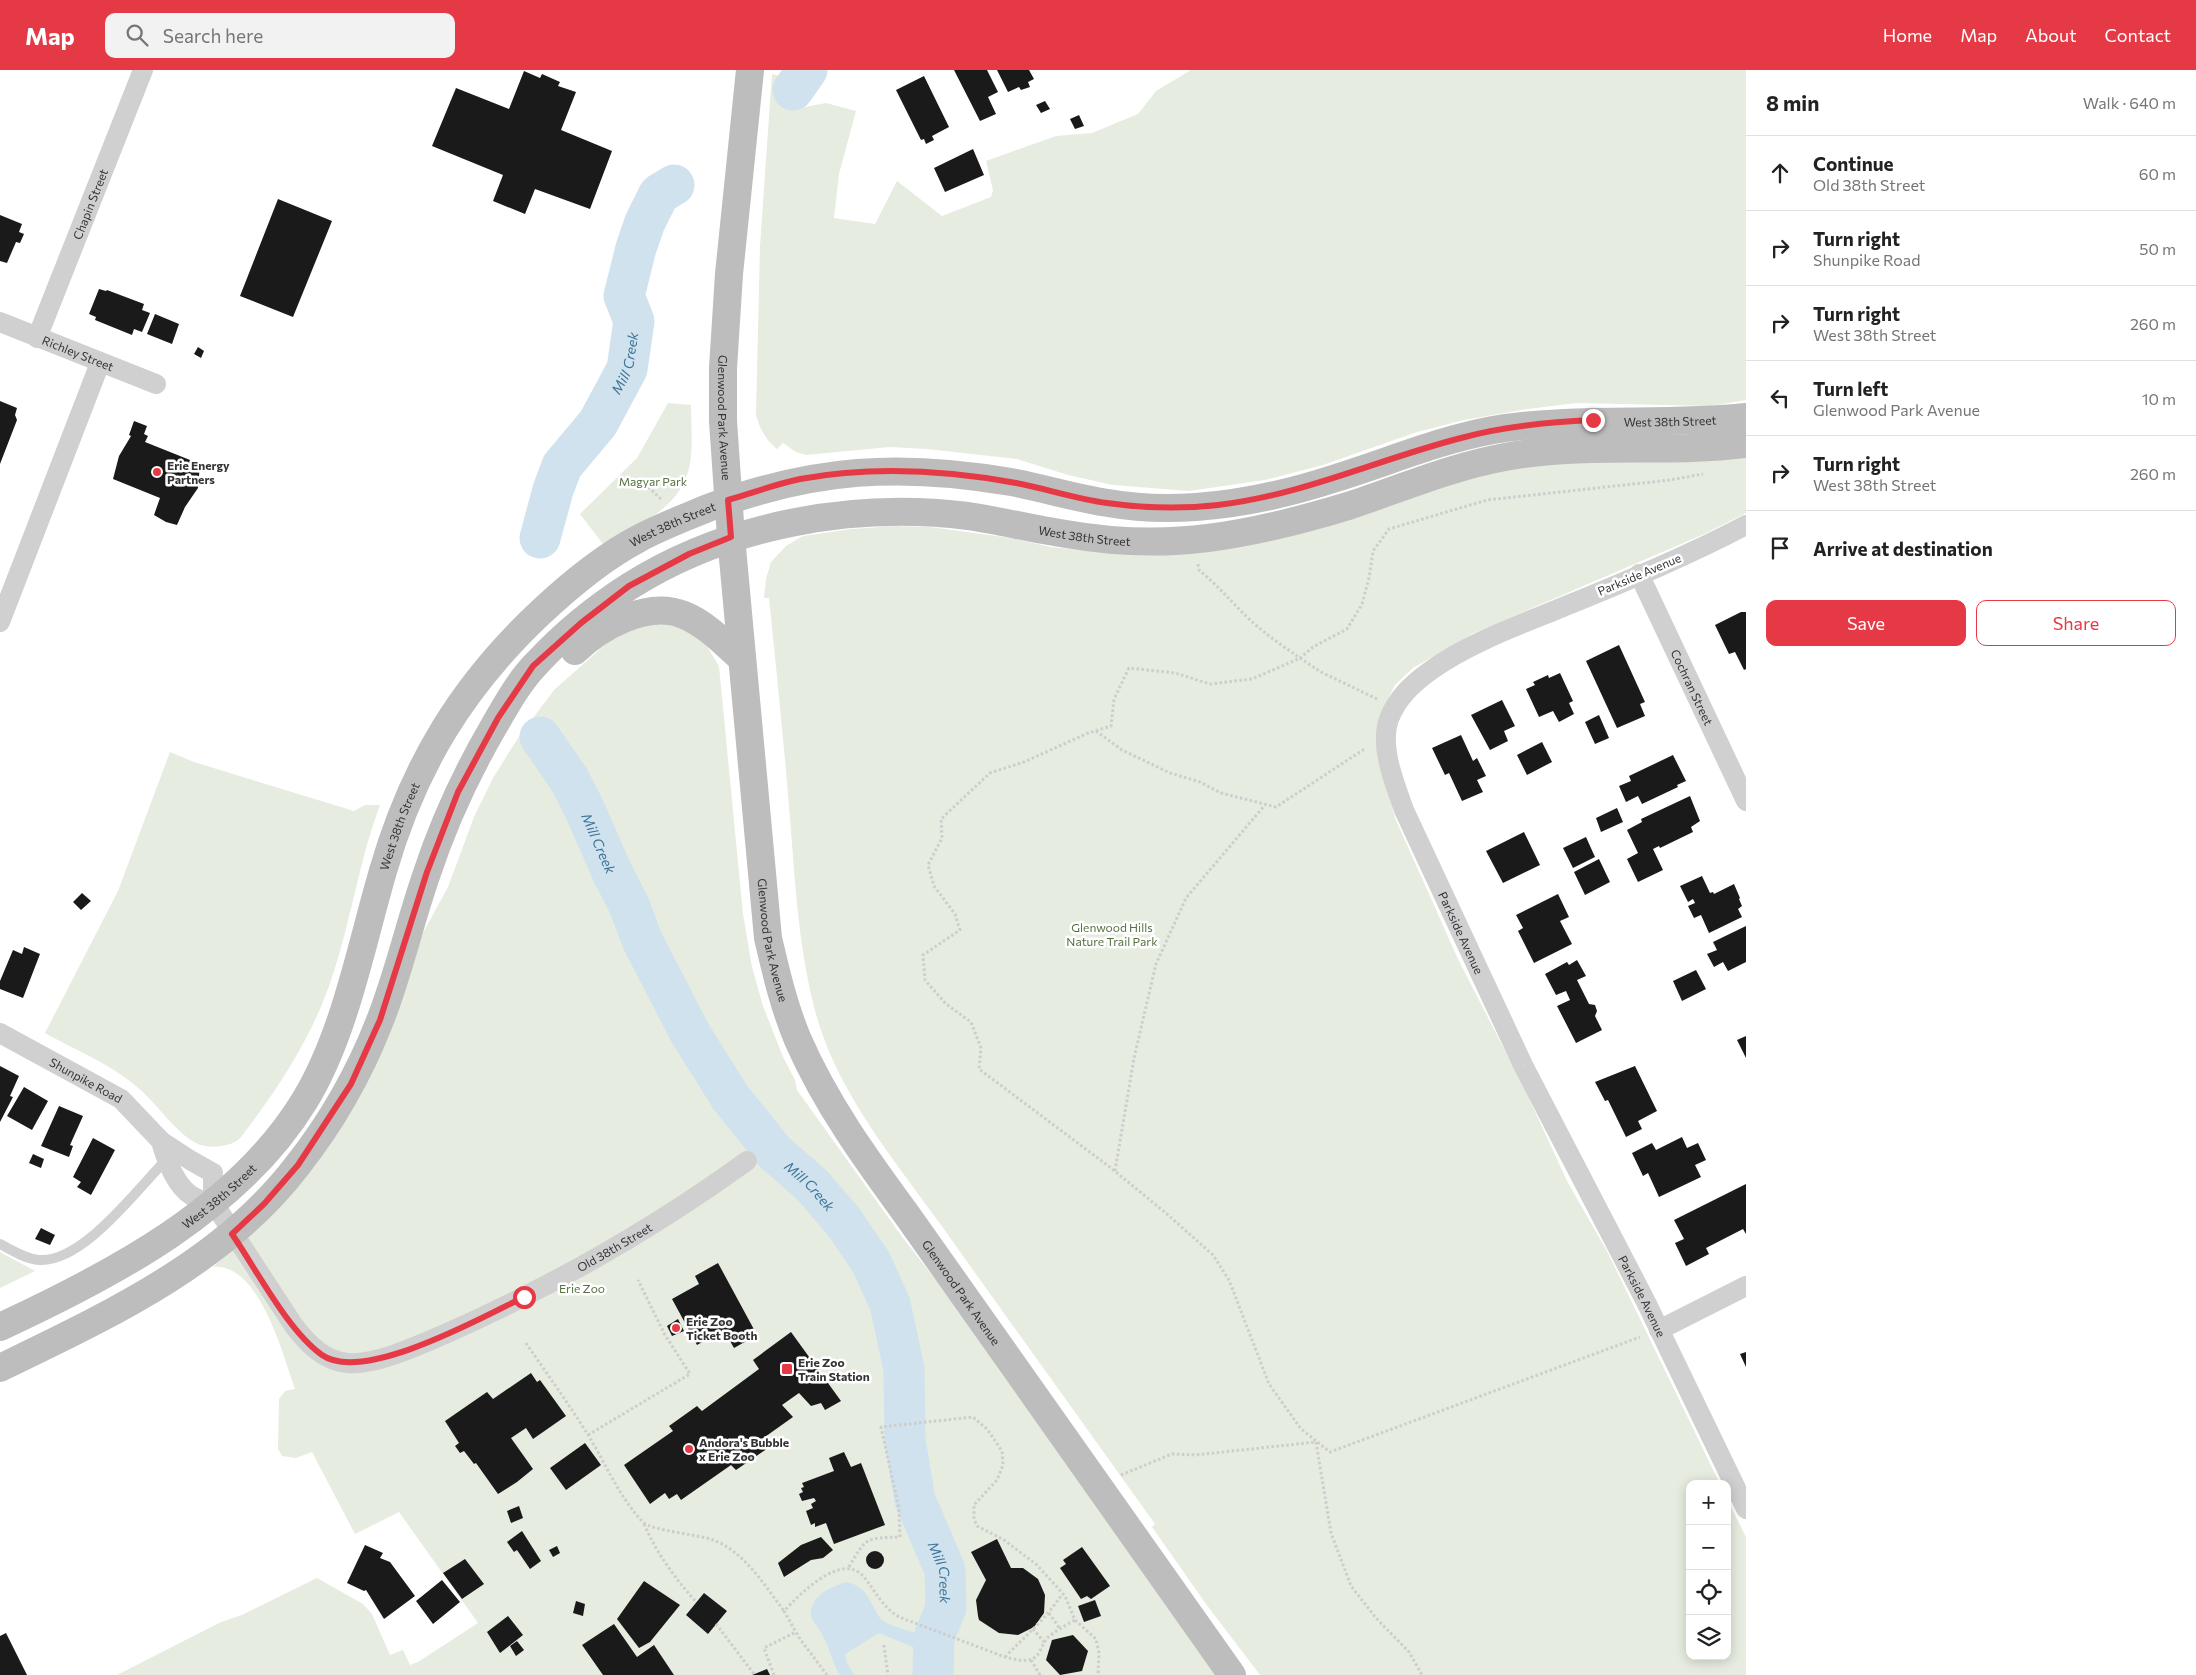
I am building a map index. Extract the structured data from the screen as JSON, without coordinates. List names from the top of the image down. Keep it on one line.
{"streets":{"main road":["Glenwood Park Avenue","West 38th Street"],"street":["Chapin Street","Richley Street","Parkside Avenue","Cochran Street","Shunpike Road","Old 38th Street"]},"crossings":[["Chapin Street","Richley Street"],["Glenwood Park Avenue","West 38th Street"],["West 38th Street","Shunpike Road"],["West 38th Street","Old 38th Street"],["Parkside Avenue","Cochran Street"]],"water":["Mill Creek"],"parks":["Magyar Park","Glenwood Hills Nature Trail Park","Erie Zoo"],"places":{"other":["Erie Energy Partners","Erie Zoo Ticket Booth","Andora's Bubble x Erie Zoo"],"transit":["Erie Zoo Train Station"]},"page":{"header":"Map","search":"Search here","nav":["Home","Map","About","Contact"],"heading":["8 min","Walk · 640 m"],"list":[["Continue","Old 38th Street","60 m"],["Turn right","Shunpike Road","50 m"],["Turn right","West 38th Street","260 m"],["Turn left","Glenwood Park Avenue","10 m"],["Turn right","West 38th Street","260 m"],"Arrive at destination"],"buttons":["Save","Share"],"map_buttons":["+","−"]}}
